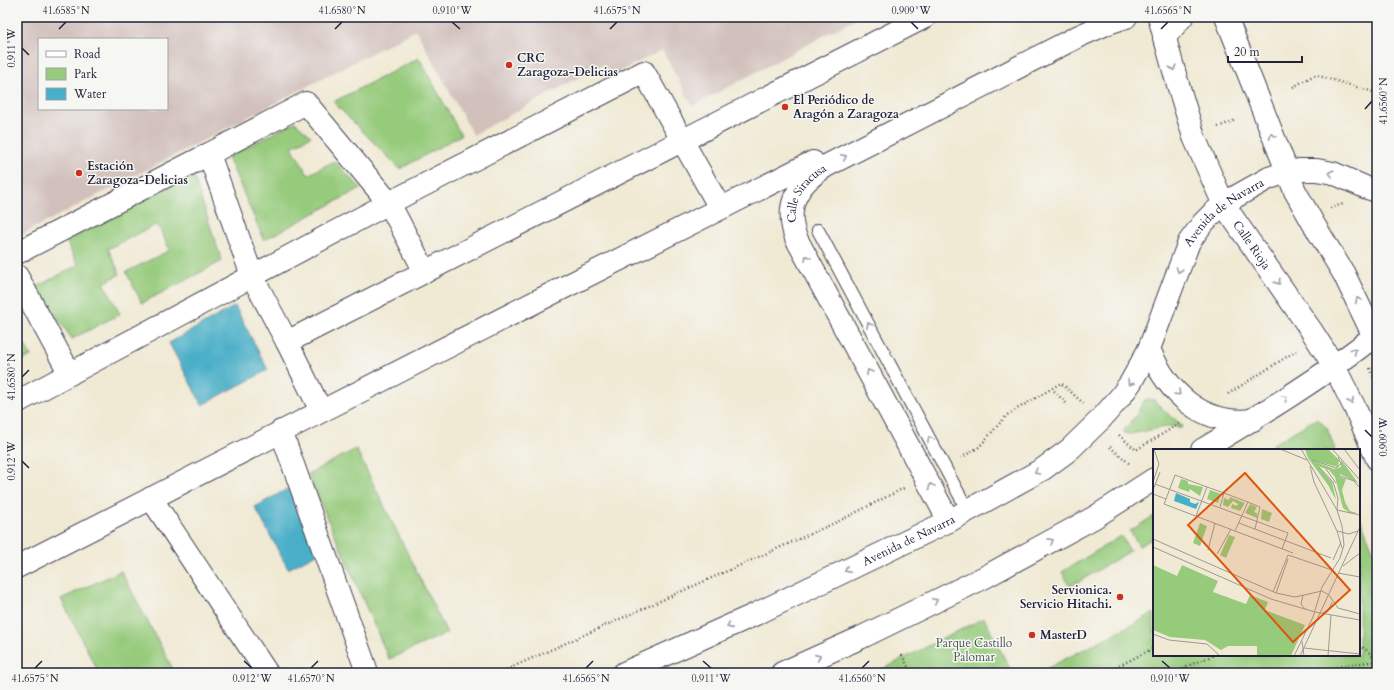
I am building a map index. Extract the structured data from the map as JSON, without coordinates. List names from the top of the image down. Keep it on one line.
{"streets":{"street":["Calle Siracusa","Avenida de Navarra","Calle Rioja"]},"crossings":[["Calle Siracusa","Avenida de Navarra"],["Avenida de Navarra","Calle Rioja"]],"parks":["Parque Castillo Palomar"],"places":["CRC Zaragoza-Delicias","El Periódico de Aragón a Zaragoza","Estación Zaragoza-Delicias","Servionica. Servicio Hitachi.","MasterD"],"legend":["Road","Park","Water"],"scale_bar":"20 m","coordinates":["41.6585°N","41.6580°N","0.910°W","41.6575°N","0.909°W","41.6565°N","0.911°W","41.6560°N","0.912°W","41.6570°N"]}
